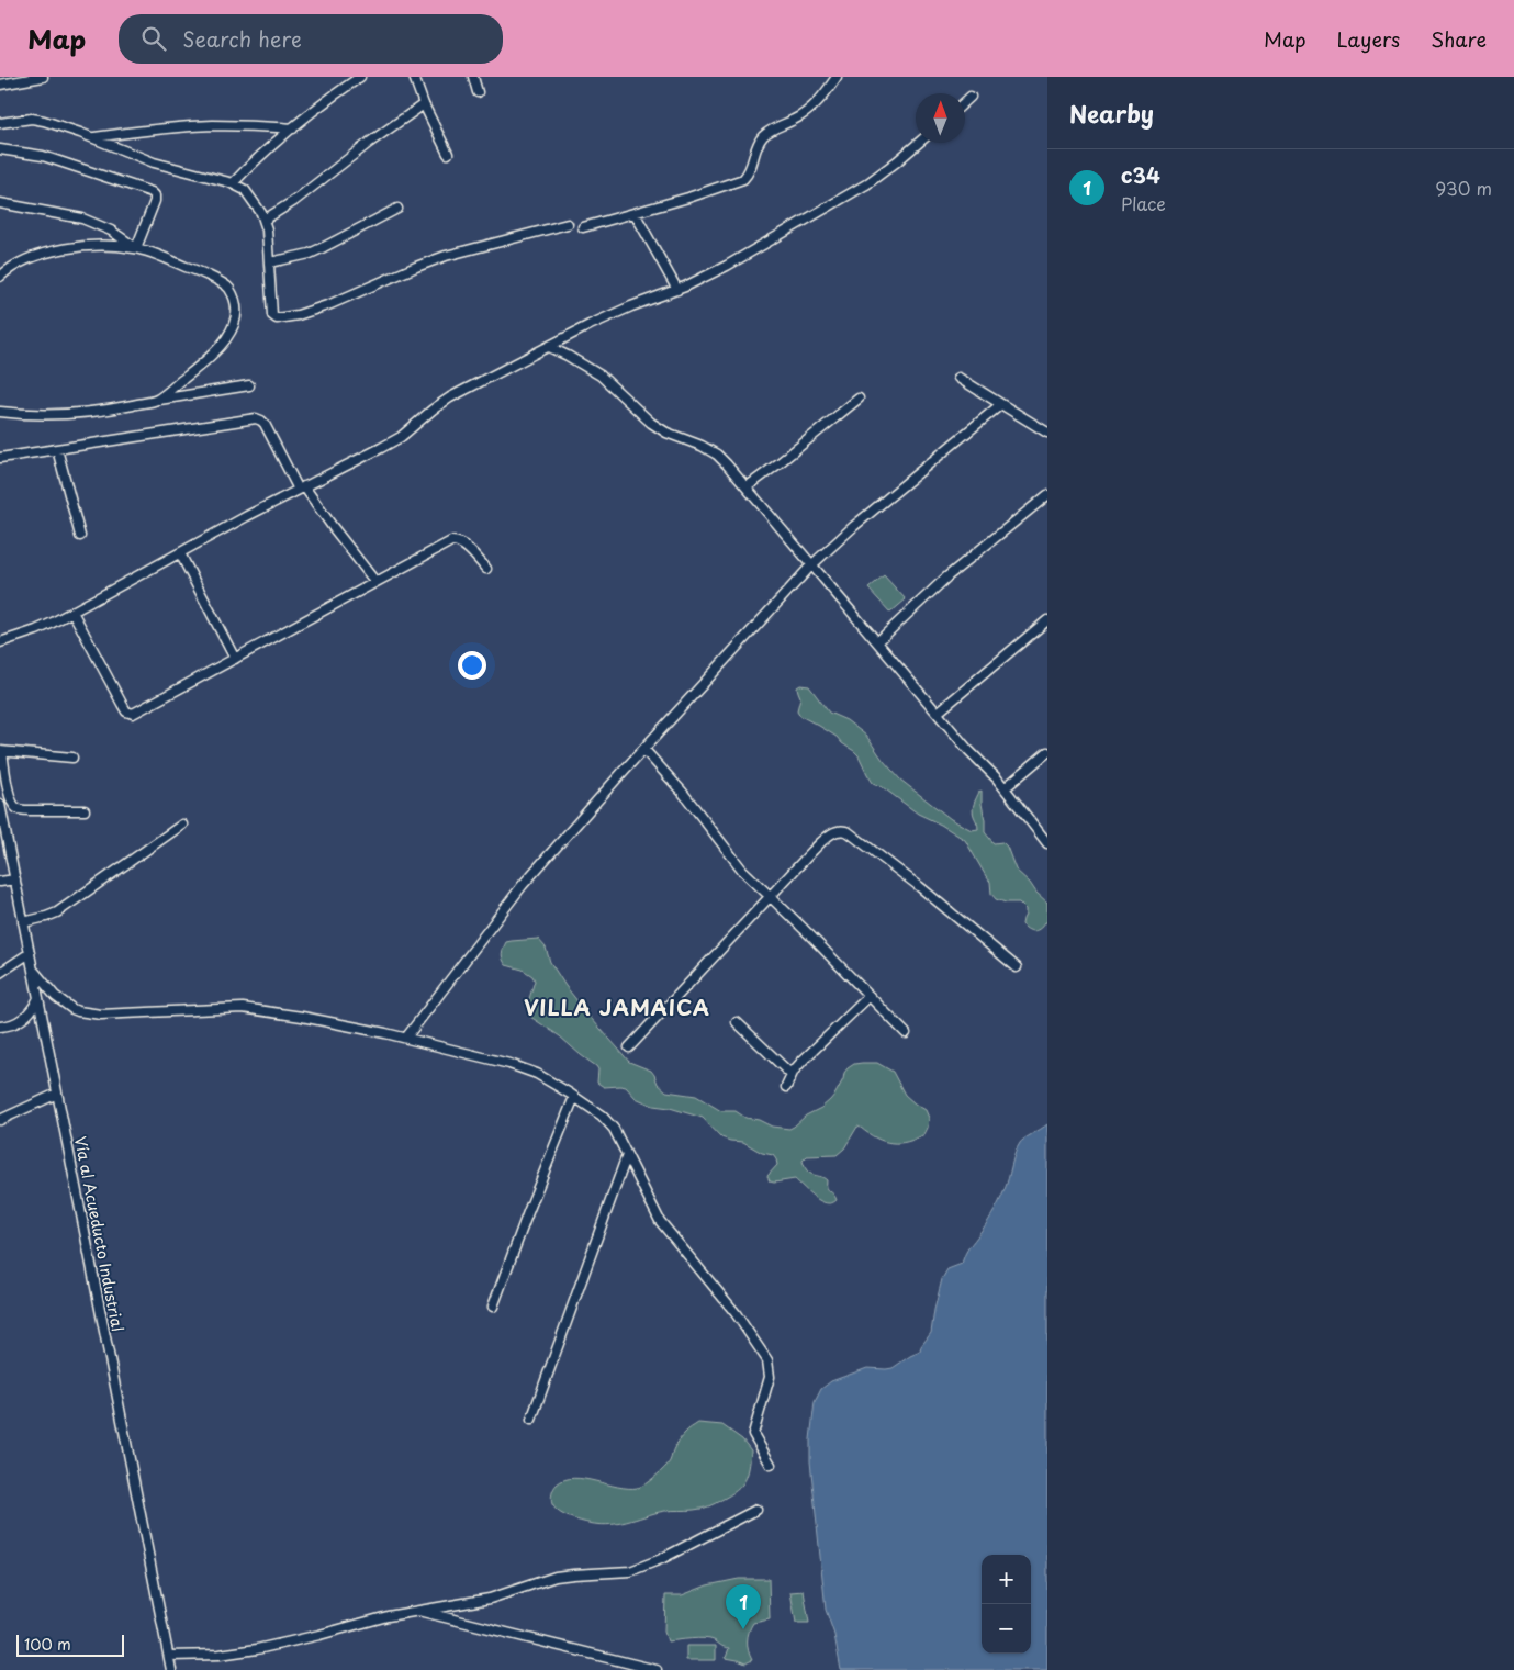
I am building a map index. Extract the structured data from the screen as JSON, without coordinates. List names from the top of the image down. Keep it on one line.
{"streets":{"street":["Vía al Acueducto Industrial"]},"districts":["VILLA JAMAICA"],"scale_bar":"100 m","north":"top","page":{"header":"Map","search":"Search here","nav":["Map","Layers","Share"],"heading":"Nearby","list":[{"mark":"1","name":"c34","note":"Place","value":"930 m"}],"map_buttons":["+","−"],"pins":"1","scale":"100 m"}}
